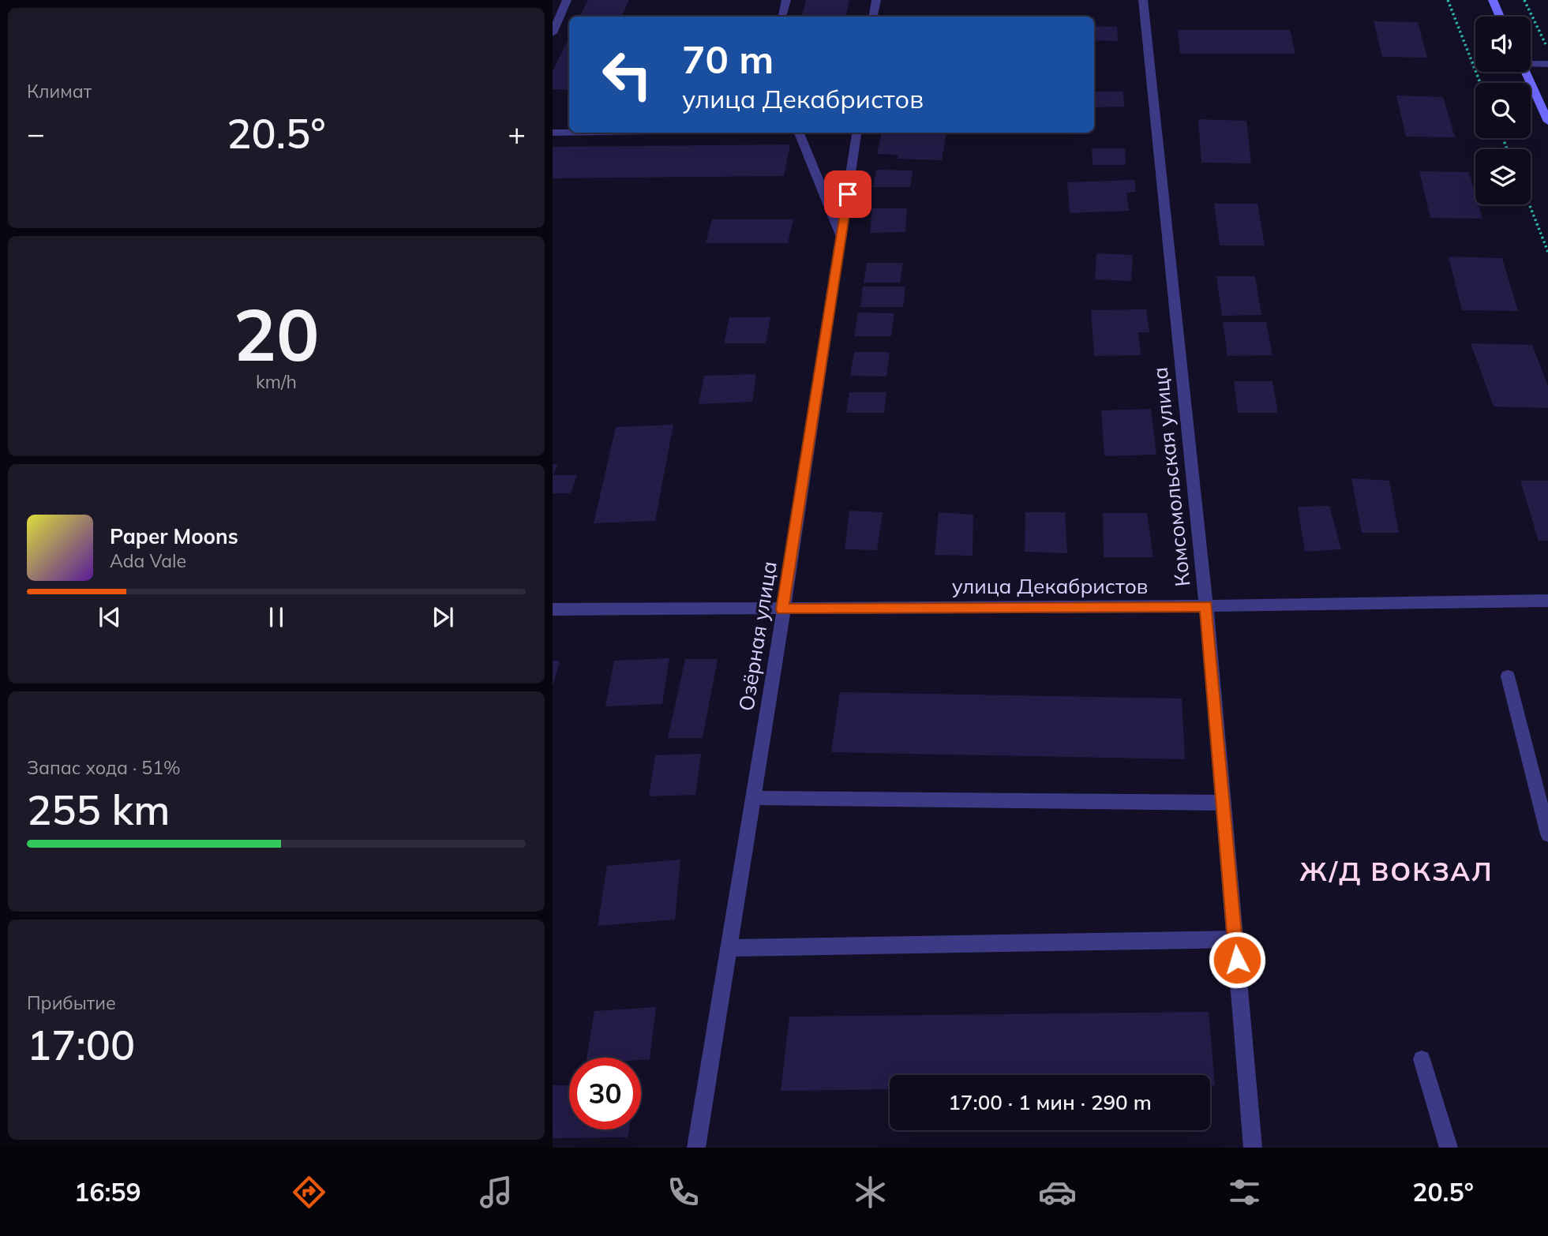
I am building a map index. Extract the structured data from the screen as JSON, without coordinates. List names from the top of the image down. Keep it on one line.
{"streets":{"street":["Комсомольская улица","улица Декабристов","Озёрная улица"]},"crossings":[["Комсомольская улица","улица Декабристов"],["улица Декабристов","Озёрная улица"]],"districts":["Ж/Д ВОКЗАЛ"],"page":{"tile":["Климат",["20","km/h"],["Запас хода · 51%","255 km"],["Прибытие","17:00"]],"turn":["70 m","улица Декабристов"],"heat":["−","20.5°","+"],"song":["Paper Moons","Ada Vale"],"limit":"30","trip":"17:00 · 1 мин · 290 m","tabs":["16:59","20.5°"]}}
